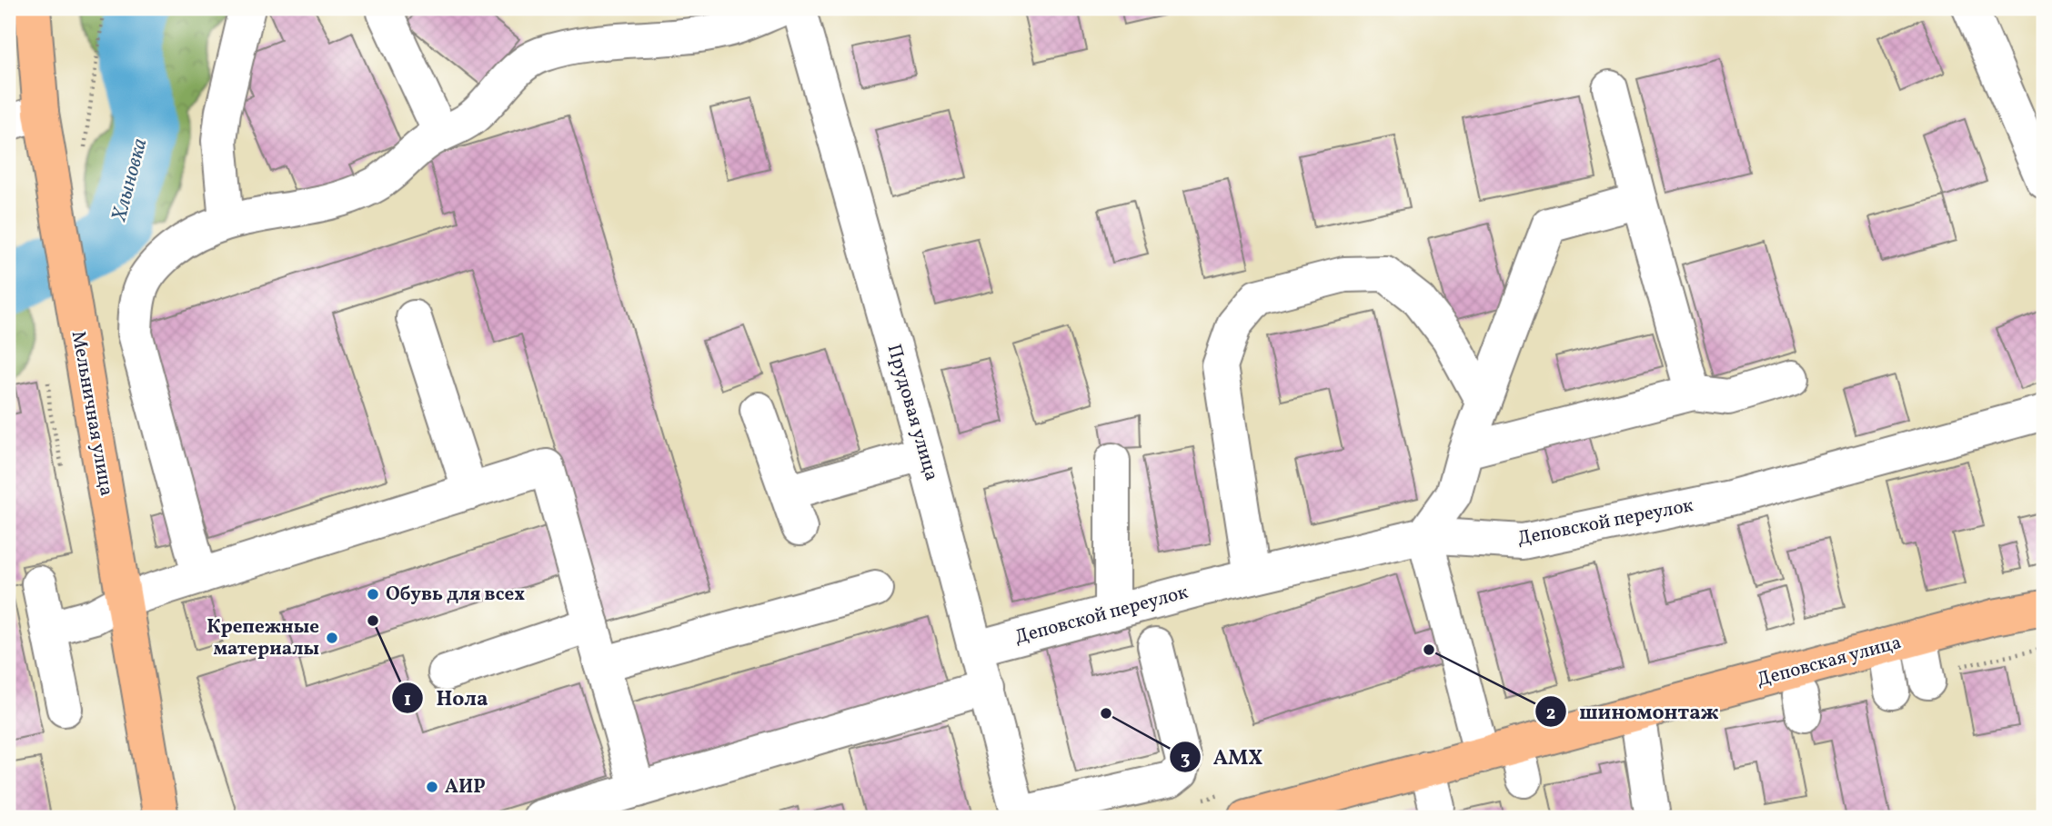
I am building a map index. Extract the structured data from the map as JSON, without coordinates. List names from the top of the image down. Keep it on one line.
{"streets":{"main road":["Мельничная улица","Деповская улица"],"street":["Прудовая улица","Деповской переулок"]},"crossings":[["Прудовая улица","Деповской переулок"]],"water":["Хлыновка"],"places":["Обувь для всех","Нола","Крепежные материалы","шиномонтаж","AMX","АИР"]}
